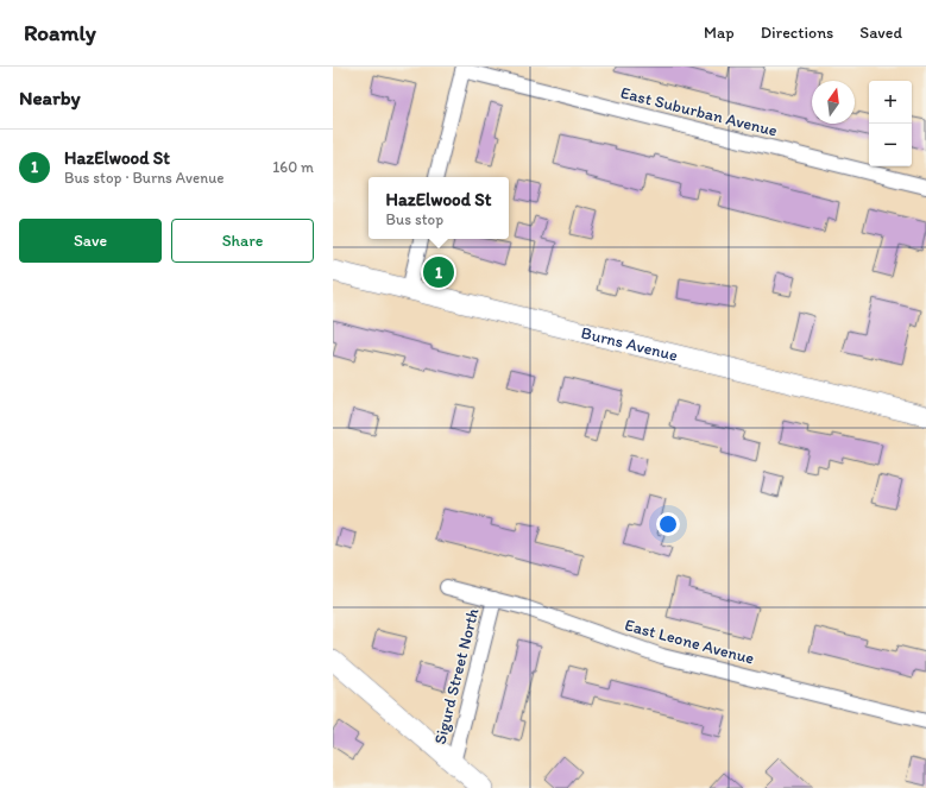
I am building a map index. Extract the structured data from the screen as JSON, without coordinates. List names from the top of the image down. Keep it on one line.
{"streets":{"street":["East Suburban Avenue","Burns Avenue","East Leone Avenue","Sigurd Street North"]},"crossings":[["East Leone Avenue","Sigurd Street North"]],"north":"top","page":{"header":"Roamly","nav":["Map","Directions","Saved"],"heading":"Nearby","map_buttons":["+","−"],"list":[{"mark":"1","name":"HazElwood St","note":"Bus stop · Burns Avenue","value":"160 m"}],"popup":["HazElwood St","Bus stop"],"buttons":["Save","Share"],"pins":"1"}}
